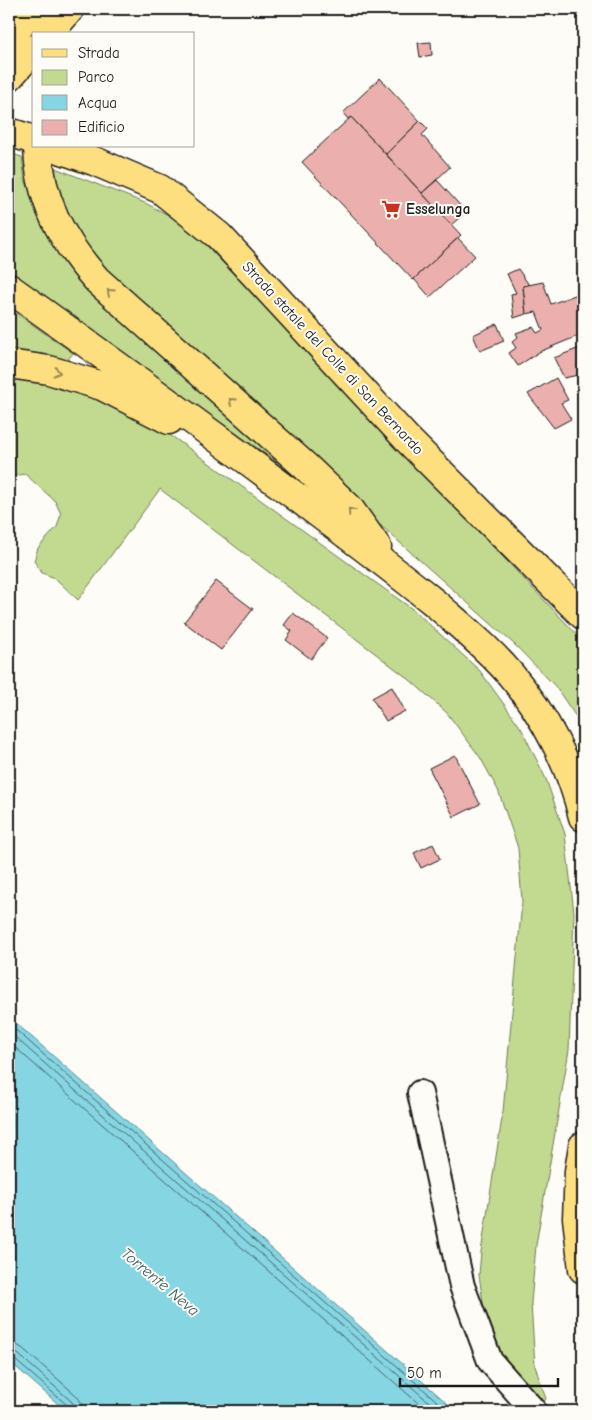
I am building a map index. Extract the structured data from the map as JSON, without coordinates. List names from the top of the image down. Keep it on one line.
{"streets":{"main road":["Strada statale del Colle di San Bernardo"]},"water":["Torrente Neva"],"places":{"supermarket":["Esselunga"]},"legend":["Strada","Parco","Acqua","Edificio"],"scale_bar":"50 m"}
